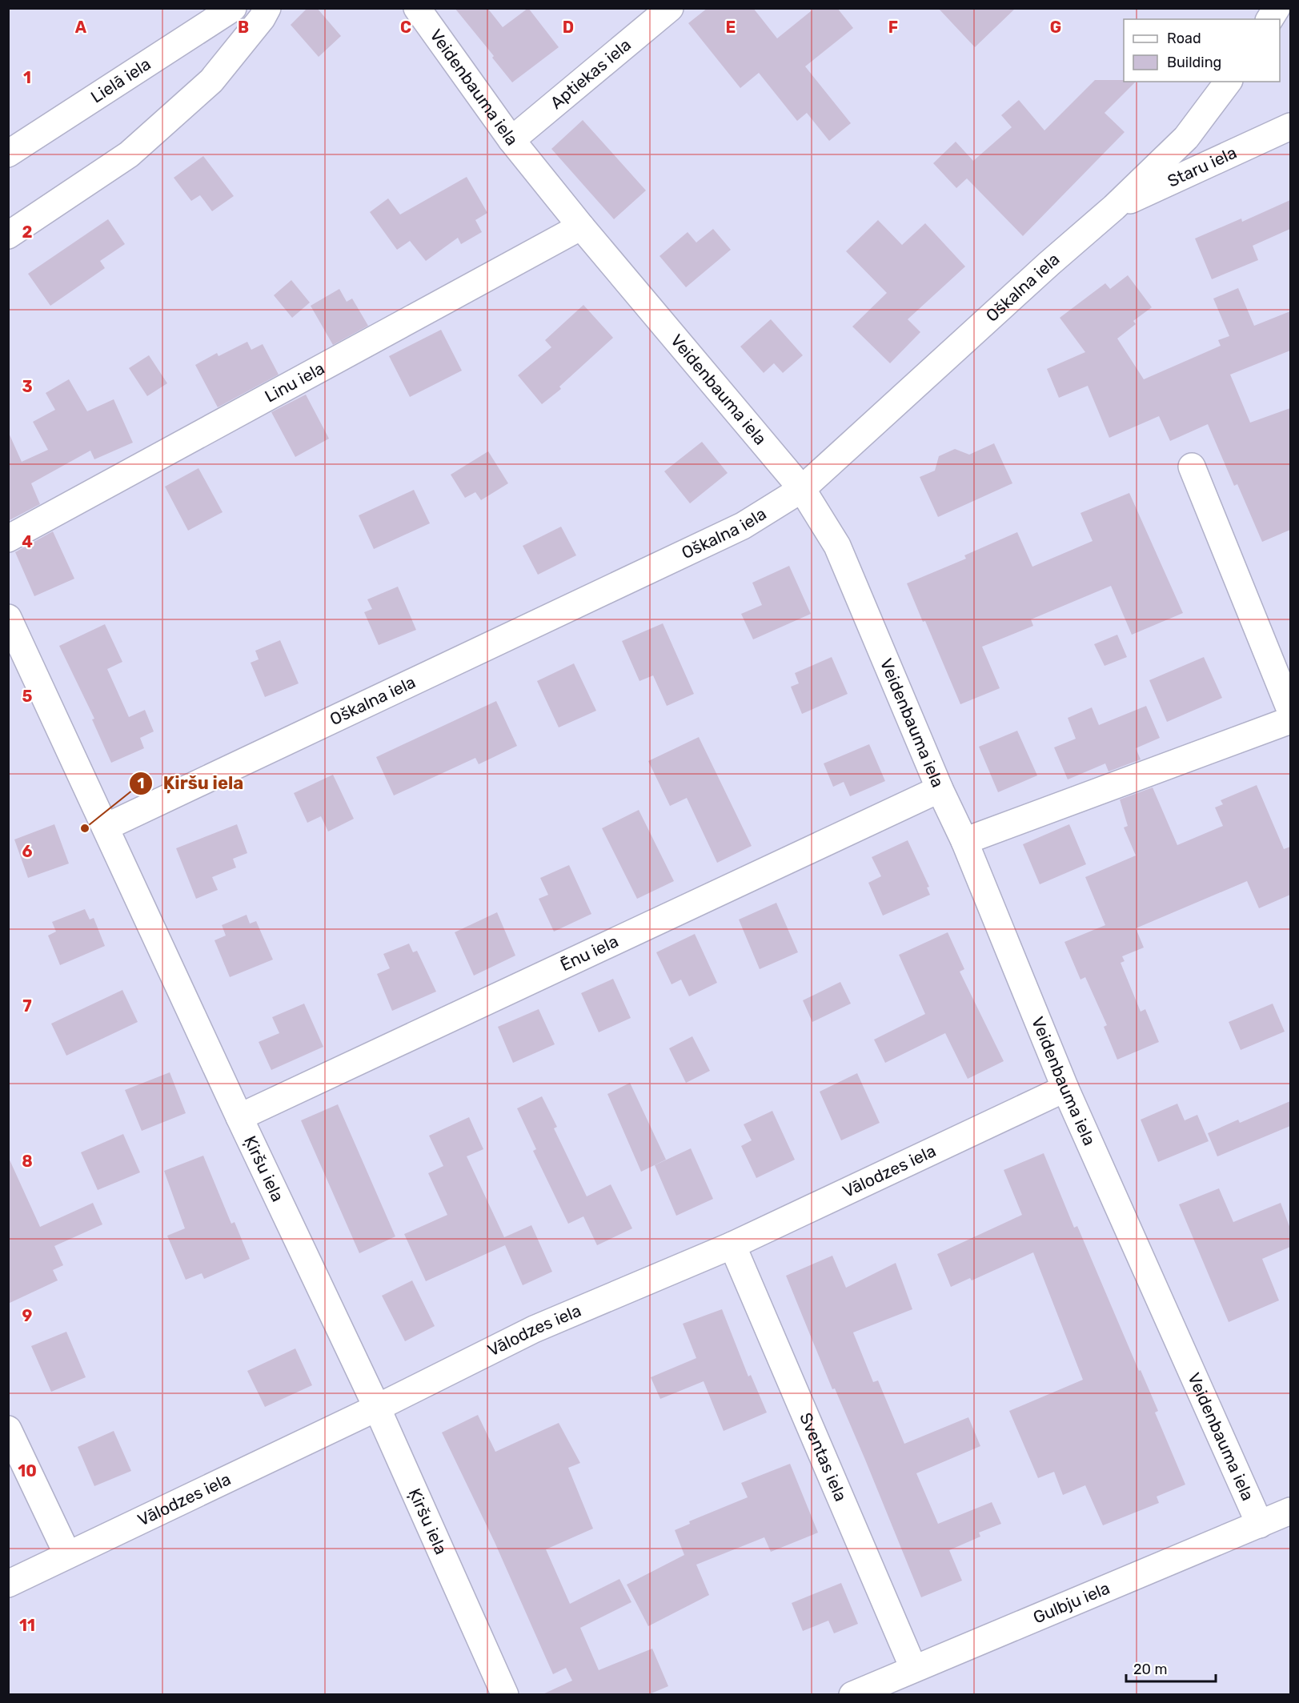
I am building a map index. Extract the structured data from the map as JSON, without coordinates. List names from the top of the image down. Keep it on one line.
{"streets":{"street":["Aptiekas iela","Lielā iela","Veidenbauma iela","Staru iela","Oškalna iela","Linu iela","Ēnu iela","Ķiršu iela","Vālodzes iela","Sventas iela","Gulbju iela"]},"crossings":[["Aptiekas iela","Veidenbauma iela"],["Veidenbauma iela","Oškalna iela"],["Veidenbauma iela","Linu iela"],["Veidenbauma iela","Ēnu iela"],["Veidenbauma iela","Vālodzes iela"],["Veidenbauma iela","Gulbju iela"],["Staru iela","Oškalna iela"],["Oškalna iela","Ķiršu iela"],["Ēnu iela","Ķiršu iela"],["Ķiršu iela","Vālodzes iela"],["Vālodzes iela","Sventas iela"],["Sventas iela","Gulbju iela"]],"places":["Ķiršu iela"],"legend":["Road","Building"],"scale_bar":"20 m","grid":{"columns":["A","B","C","D","E","F","G"],"rows":["1","2","3","4","5","6","7","8","9","10","11"]}}
